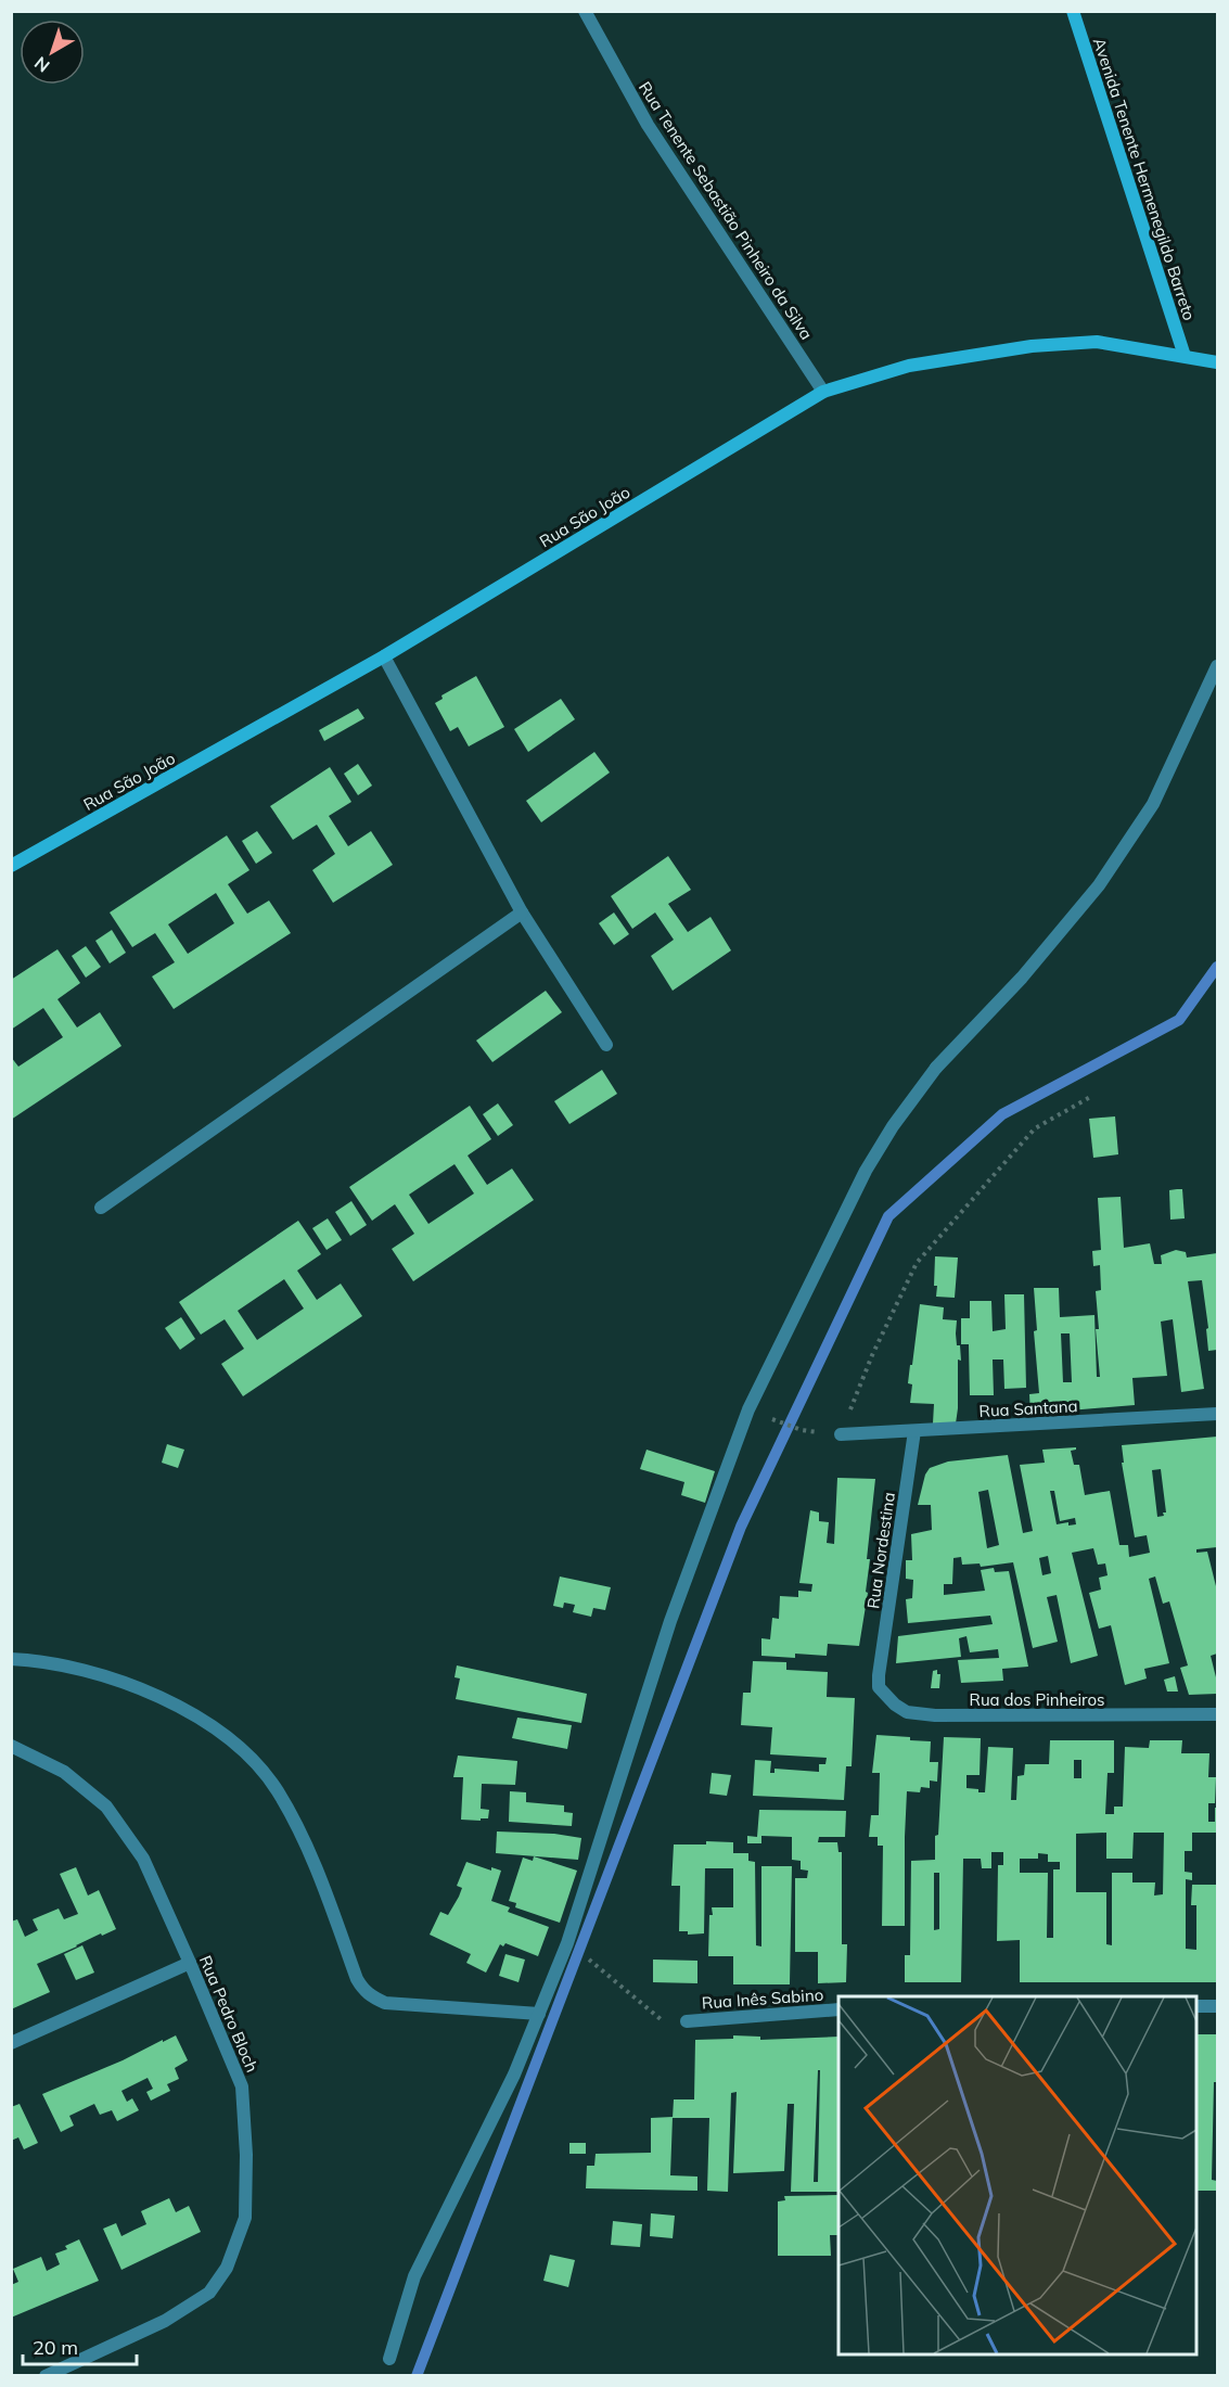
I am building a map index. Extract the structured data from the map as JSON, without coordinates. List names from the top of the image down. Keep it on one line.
{"streets":{"street":["Avenida Tenente Hermenegildo Barreto","Rua Tenente Sebastião Pinheiro da Silva","Rua São João","Rua Santana","Rua Nordestina","Rua dos Pinheiros","Rua Inês Sabino","Rua Pedro Bloch"]},"crossings":[["Avenida Tenente Hermenegildo Barreto","Rua São João"],["Rua Tenente Sebastião Pinheiro da Silva","Rua São João"],["Rua Santana","Rua Nordestina"],["Rua Nordestina","Rua dos Pinheiros"]],"scale_bar":"20 m","north":"bottom left"}
